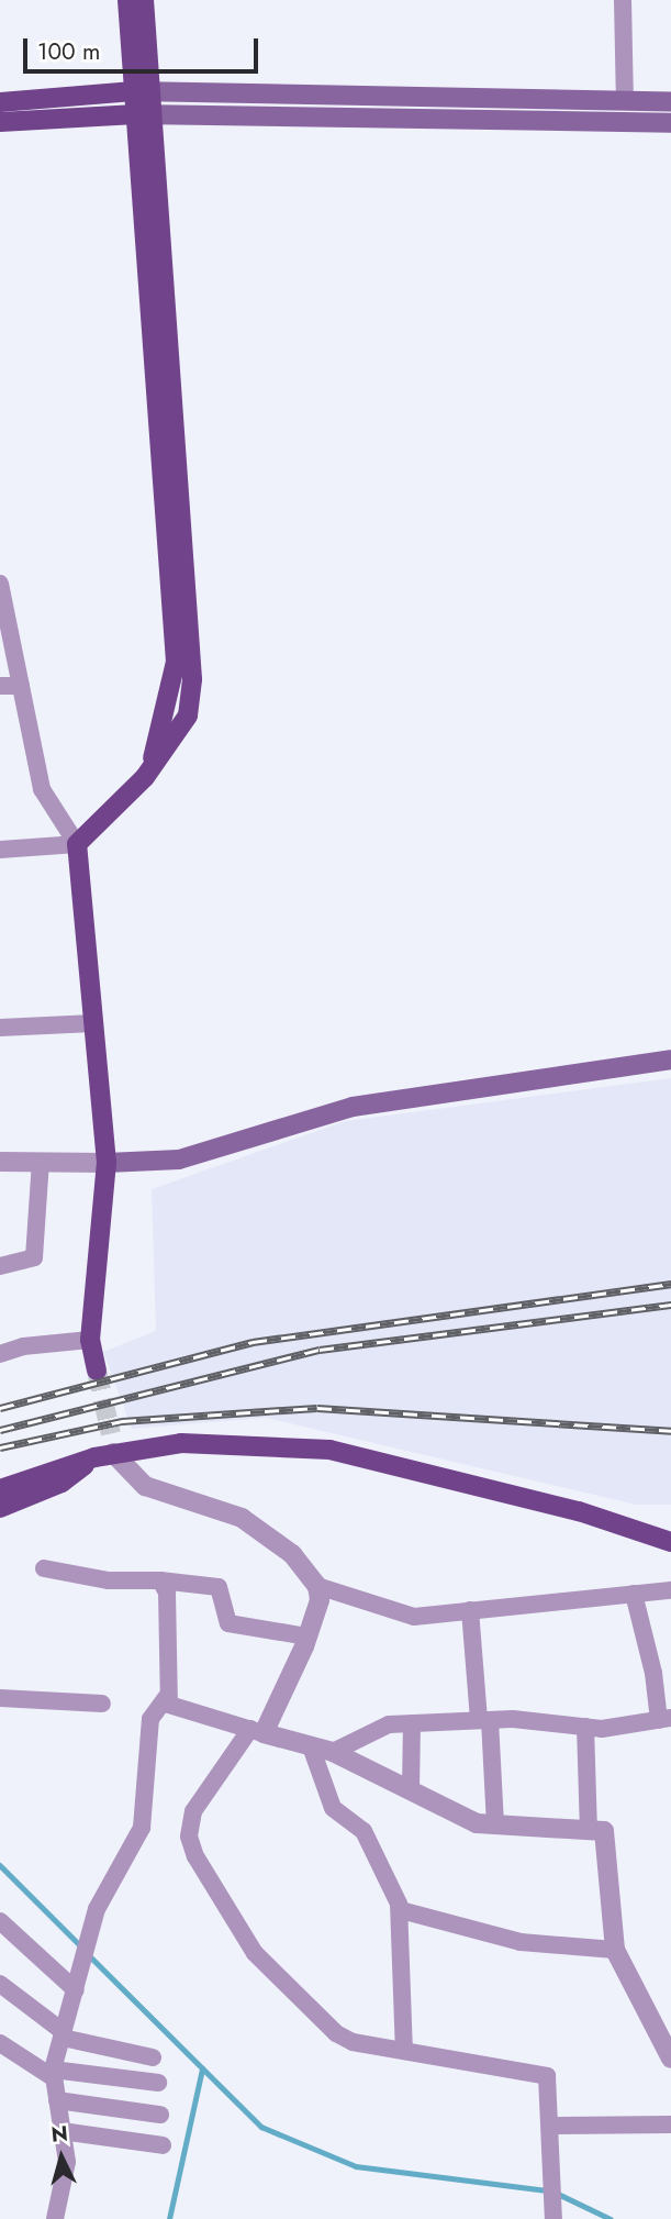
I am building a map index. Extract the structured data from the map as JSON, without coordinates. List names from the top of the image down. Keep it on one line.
{"scale_bar":"100 m","north":"top"}
